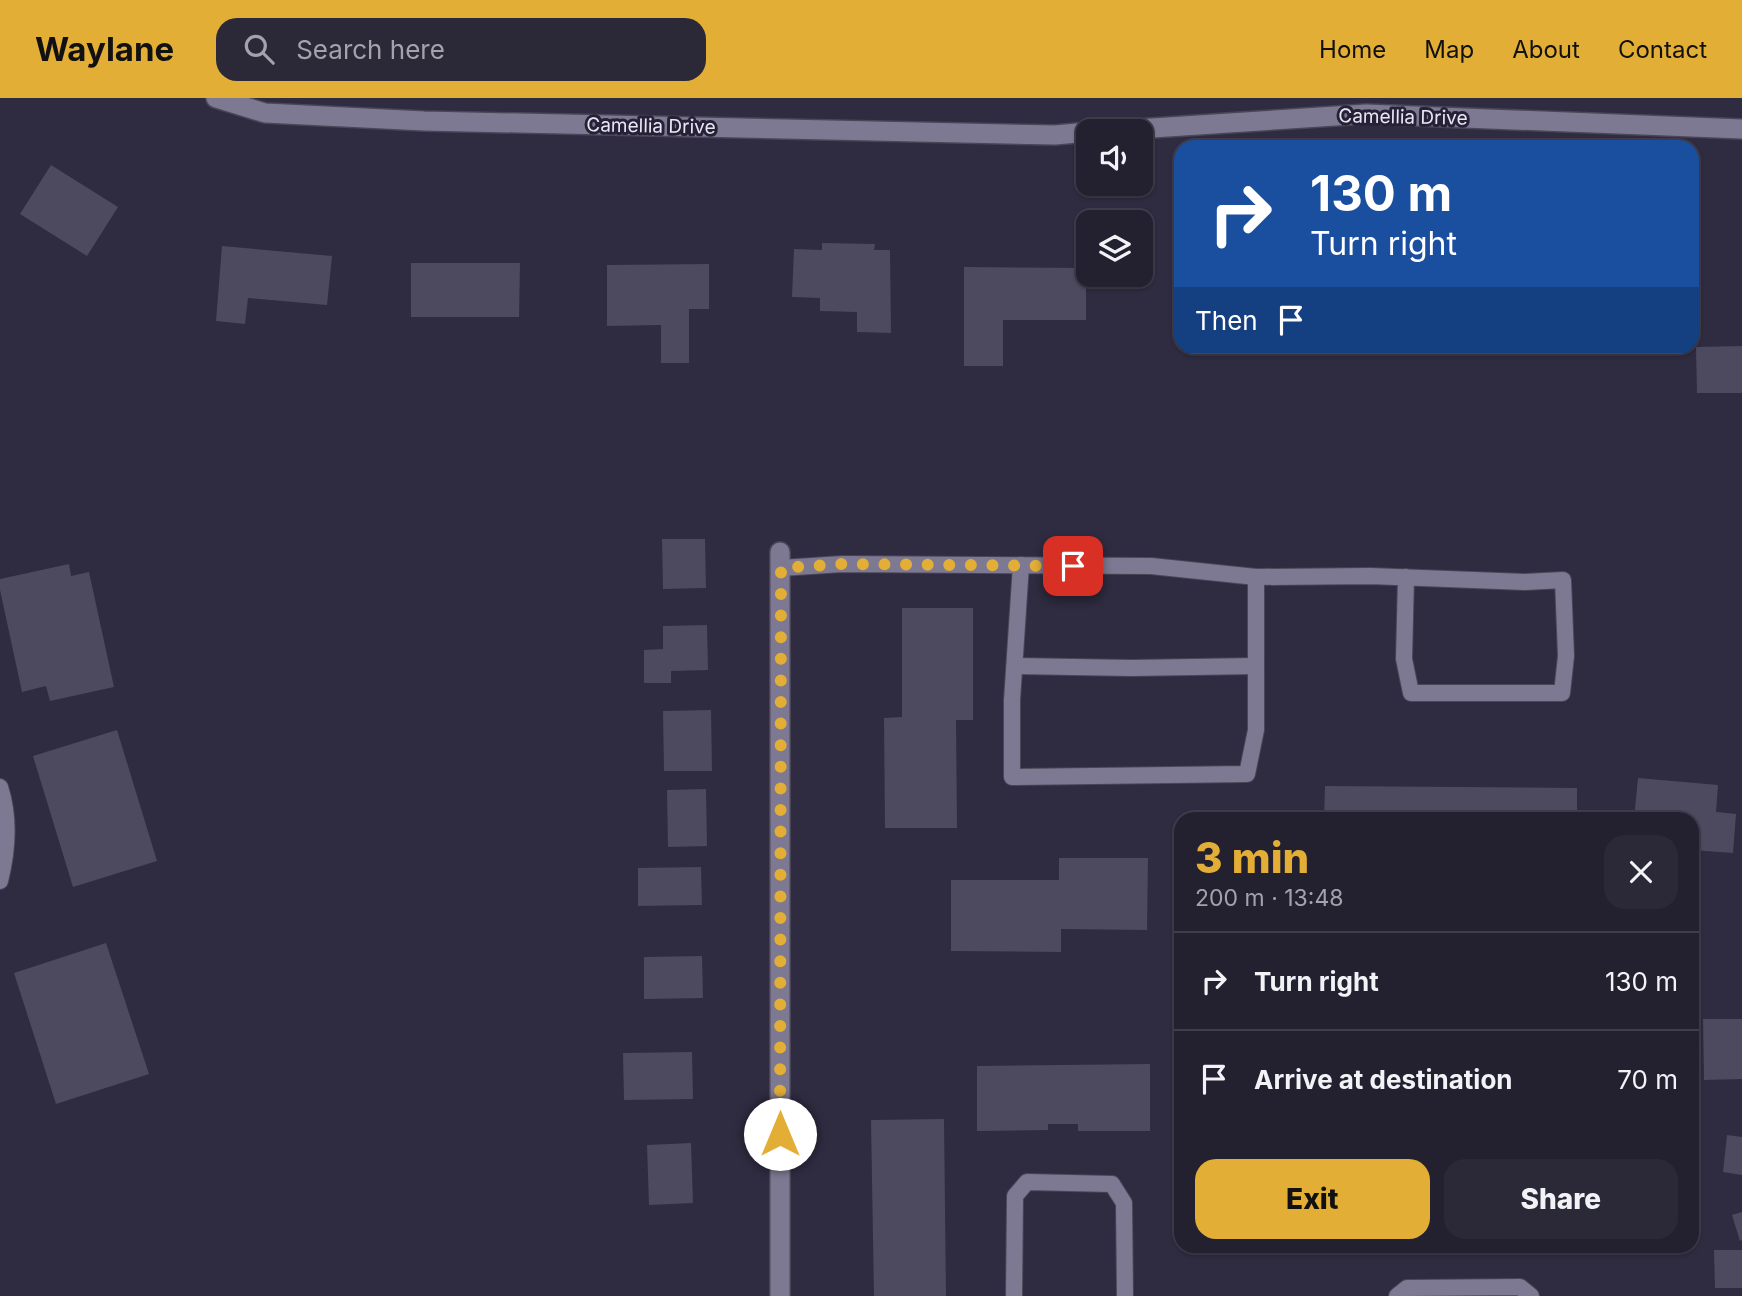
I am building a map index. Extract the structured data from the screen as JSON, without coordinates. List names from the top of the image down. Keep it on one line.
{"streets":{"street":["Camellia Drive"]},"page":{"header":"Waylane","search":"Search here","nav":["Home","Map","About","Contact"],"turn":["130 m","Turn right"],"then":"Then","heading":["3 min","200 m · 13:48"],"list":[{"name":"Turn right","value":"130 m"},{"name":"Arrive at destination","value":"70 m"}],"buttons":["Exit","Share"]}}
